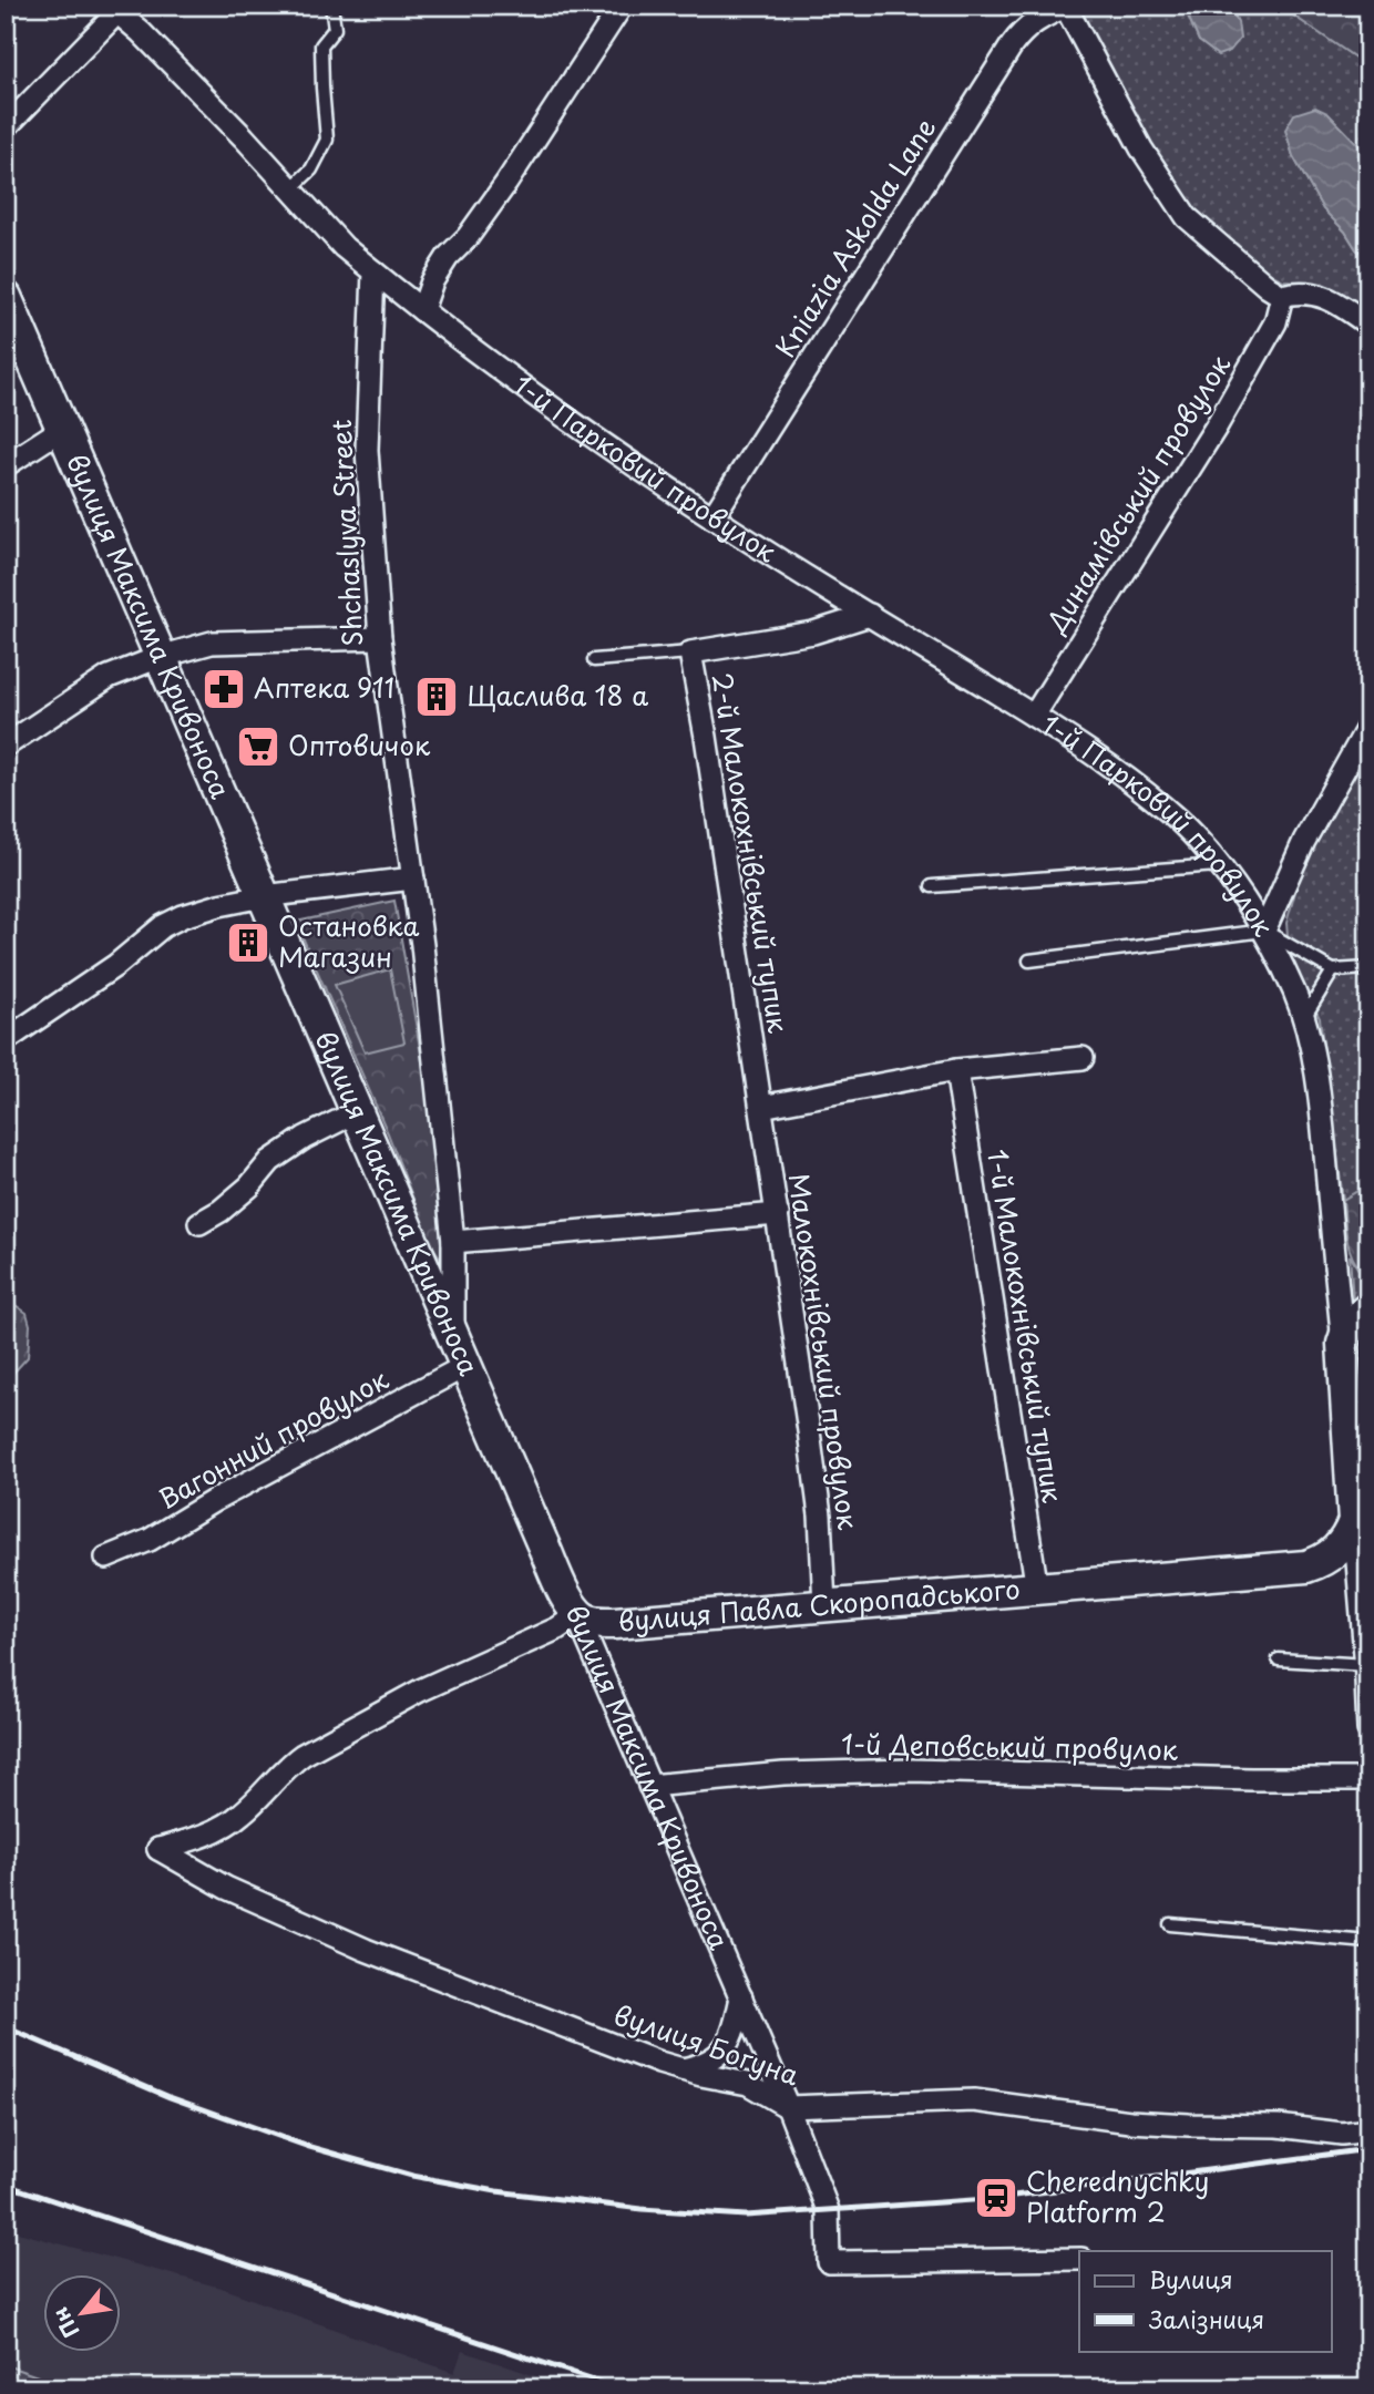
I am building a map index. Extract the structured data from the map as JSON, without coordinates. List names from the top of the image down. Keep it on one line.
{"streets":{"street":["Kniazia Askolda Lane","1-й Парковий провулок","Динамівський провулок","Shchaslyva Street","вулиця Максима Кривоноса","2-й Малокохнівський тупик","1-й Малокохнівський тупик","Малокохнівський провулок","Вагонний провулок","вулиця Павла Скоропадського","1-й Деповський провулок","вулиця Богуна"]},"crossings":[["Kniazia Askolda Lane","1-й Парковий провулок"],["1-й Парковий провулок","Динамівський провулок"],["1-й Парковий провулок","Shchaslyva Street"],["1-й Парковий провулок","2-й Малокохнівський тупик"],["1-й Парковий провулок","вулиця Павла Скоропадського"],["Shchaslyva Street","вулиця Максима Кривоноса"],["вулиця Максима Кривоноса","Вагонний провулок"],["вулиця Максима Кривоноса","вулиця Павла Скоропадського"],["вулиця Максима Кривоноса","1-й Деповський провулок"],["вулиця Максима Кривоноса","вулиця Богуна"],["2-й Малокохнівський тупик","Малокохнівський провулок"],["1-й Малокохнівський тупик","вулиця Павла Скоропадського"],["Малокохнівський провулок","вулиця Павла Скоропадського"],["вулиця Павла Скоропадського","вулиця Богуна"]],"places":{"pharmacy":["Аптека 911"],"building":["Щаслива 18 а","Остановка Магазин"],"supermarket":["Оптовичок"],"station":["Cherednychky Platform 2"]},"legend":["Вулиця","Залізниця"],"north":"bottom left"}
